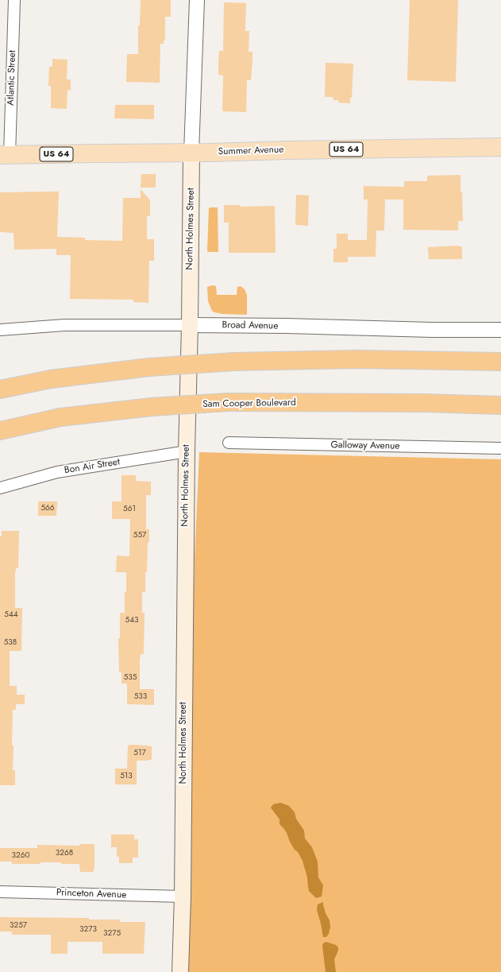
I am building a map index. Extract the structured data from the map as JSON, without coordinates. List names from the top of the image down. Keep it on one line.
{"streets":{"highway":["Sam Cooper Boulevard"],"main road":["US 64","Summer Avenue","North Holmes Street"],"street":["Atlantic Street","Broad Avenue","Galloway Avenue","Bon Air Street","Princeton Avenue"]},"crossings":[["Atlantic Street","Summer Avenue"],["Summer Avenue","North Holmes Street"],["North Holmes Street","Broad Avenue"],["North Holmes Street","Bon Air Street"],["North Holmes Street","Princeton Avenue"]],"house_numbers":["566","561","557","544","543","538","535","533","517","513","3268","3260","3257","3273","3275"]}
